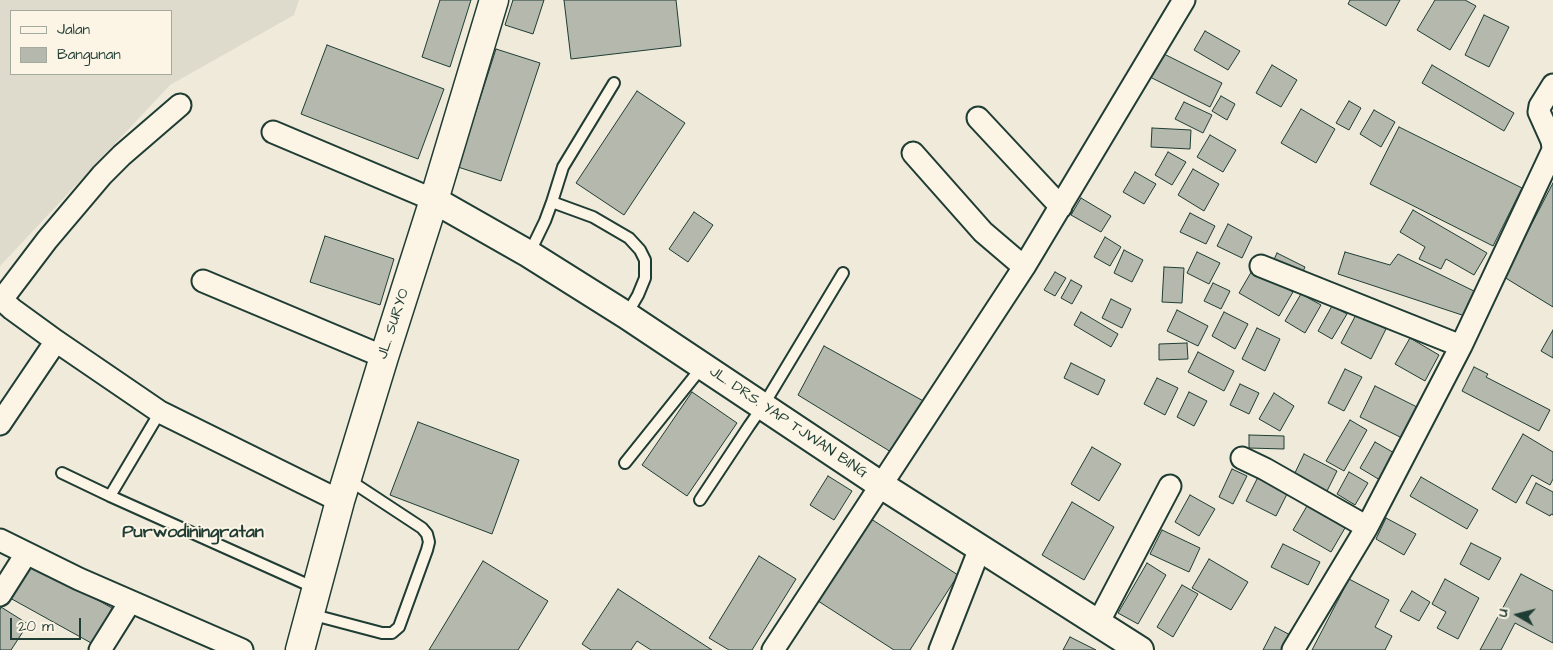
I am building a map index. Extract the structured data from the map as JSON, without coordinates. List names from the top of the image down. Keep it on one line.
{"streets":{"main road":["JL. SURYO"],"street":["JL. DRS. YAP TJWAN BING"]},"crossings":[["JL. SURYO","JL. DRS. YAP TJWAN BING"]],"districts":["Purwodiningratan"],"legend":["Jalan","Bangunan"],"scale_bar":"20 m","north":"left"}
